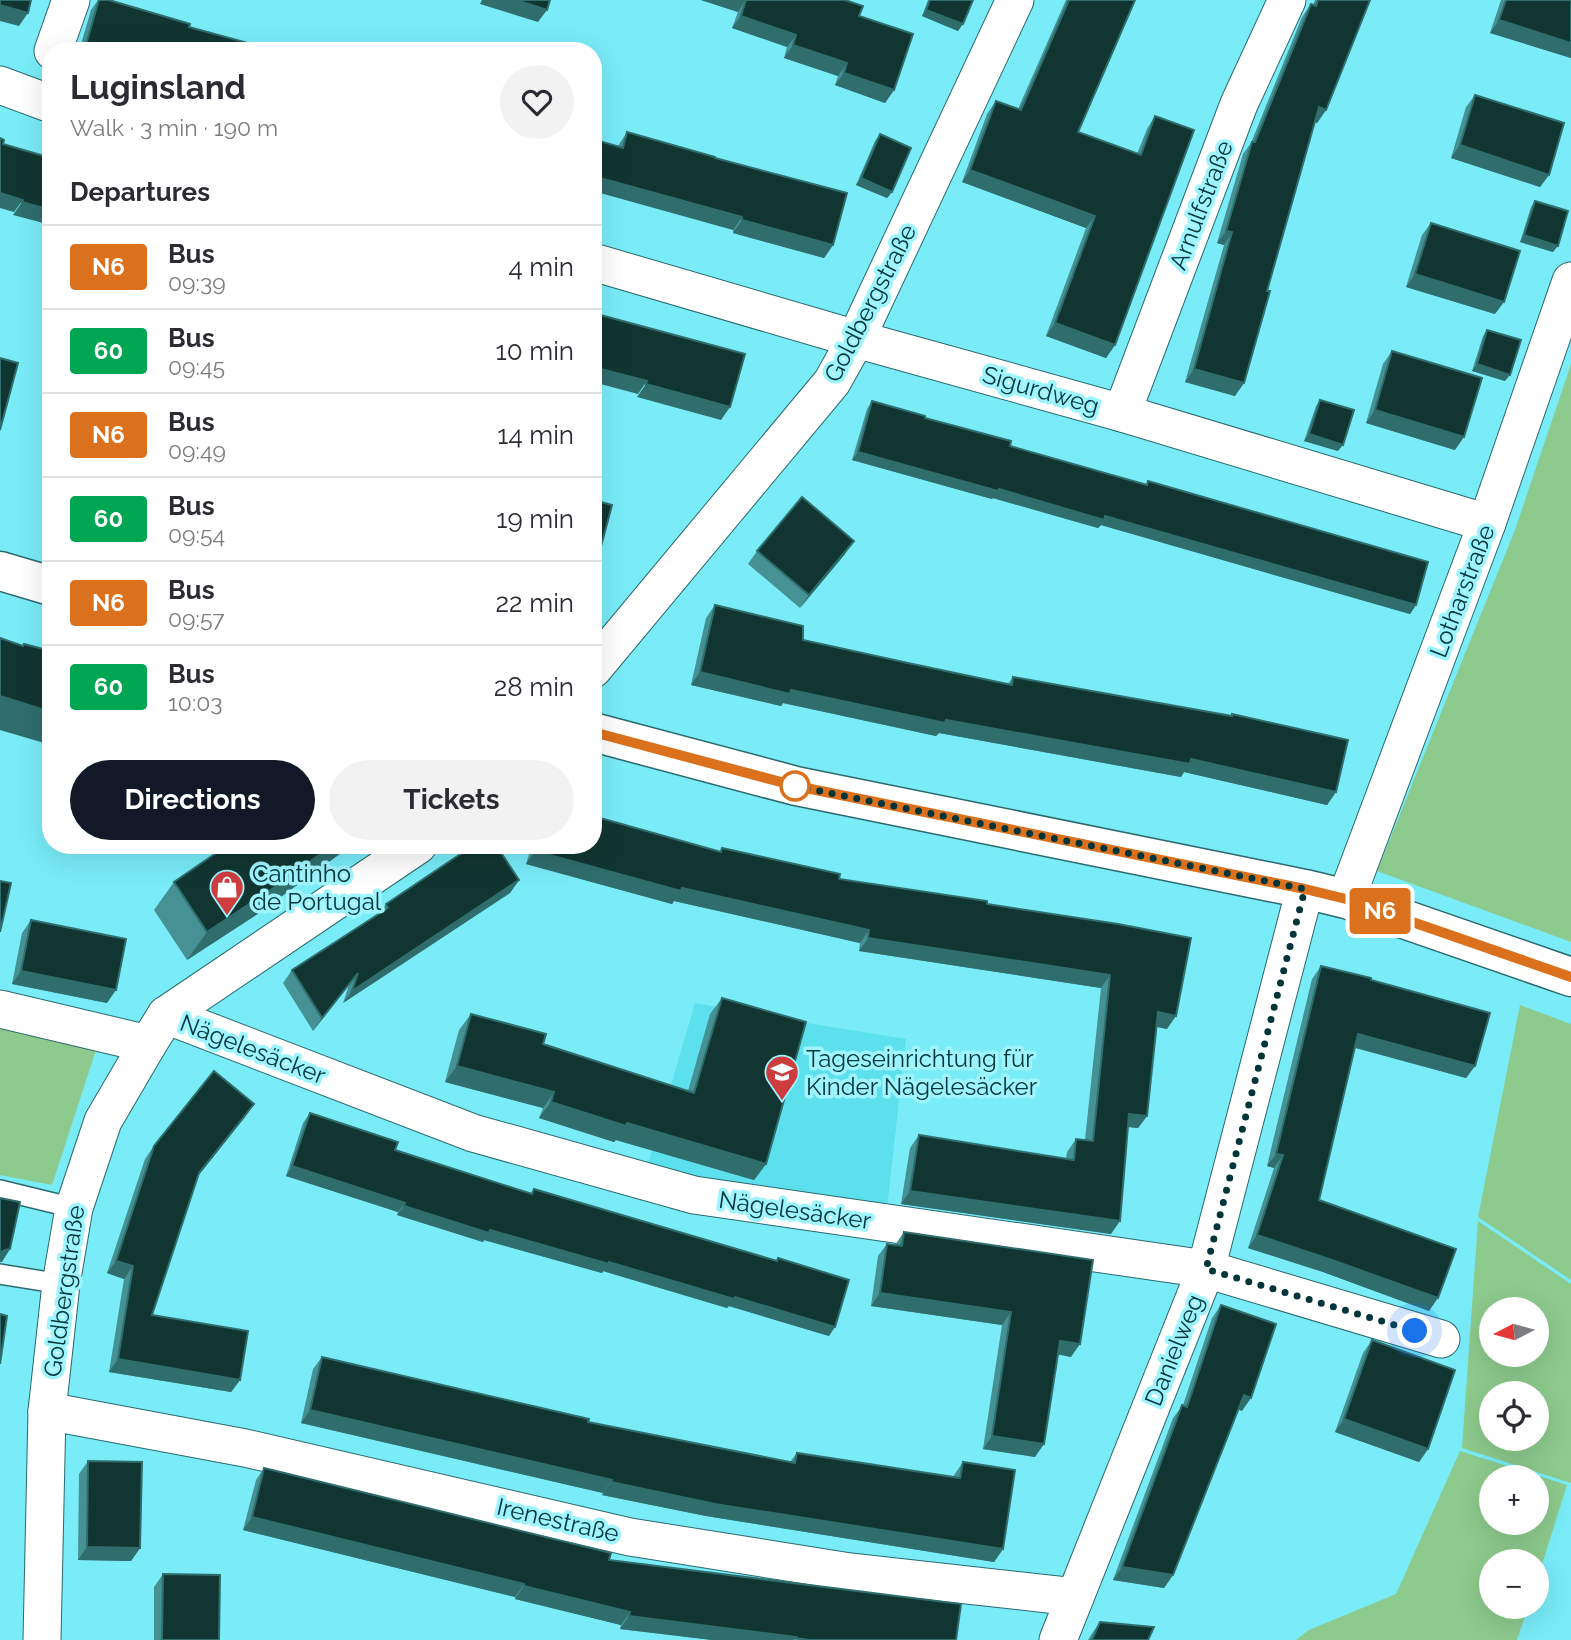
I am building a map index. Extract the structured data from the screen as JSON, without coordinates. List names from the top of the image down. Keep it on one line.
{"streets":{"street":["Arnulfstraße","Goldbergstraße","Sigurdweg","Lotharstraße","Nägelesäcker","Danielweg","Irenestraße"]},"crossings":[["Arnulfstraße","Sigurdweg"],["Goldbergstraße","Sigurdweg"],["Goldbergstraße","Nägelesäcker"],["Goldbergstraße","Irenestraße"],["Sigurdweg","Lotharstraße"],["Nägelesäcker","Danielweg"],["Danielweg","Irenestraße"]],"places":{"shop":["Cantinho de Portugal"],"school or university":["Tageseinrichtung für Kinder Nägelesäcker"]},"lines":["bus line N6"],"north":"left","page":{"on_map":"N6","heading":[["Luginsland","Walk · 3 min · 190 m"],"Departures"],"list":[{"mark":"N6","name":"Bus","note":"09:39","value":"4 min"},{"mark":"60","name":"Bus","note":"09:45","value":"10 min"},{"mark":"N6","name":"Bus","note":"09:49","value":"14 min"},{"mark":"60","name":"Bus","note":"09:54","value":"19 min"},{"mark":"N6","name":"Bus","note":"09:57","value":"22 min"},{"mark":"60","name":"Bus","note":"10:03","value":"28 min"}],"buttons":["Directions","Tickets"],"map_buttons":["+","−"]}}
